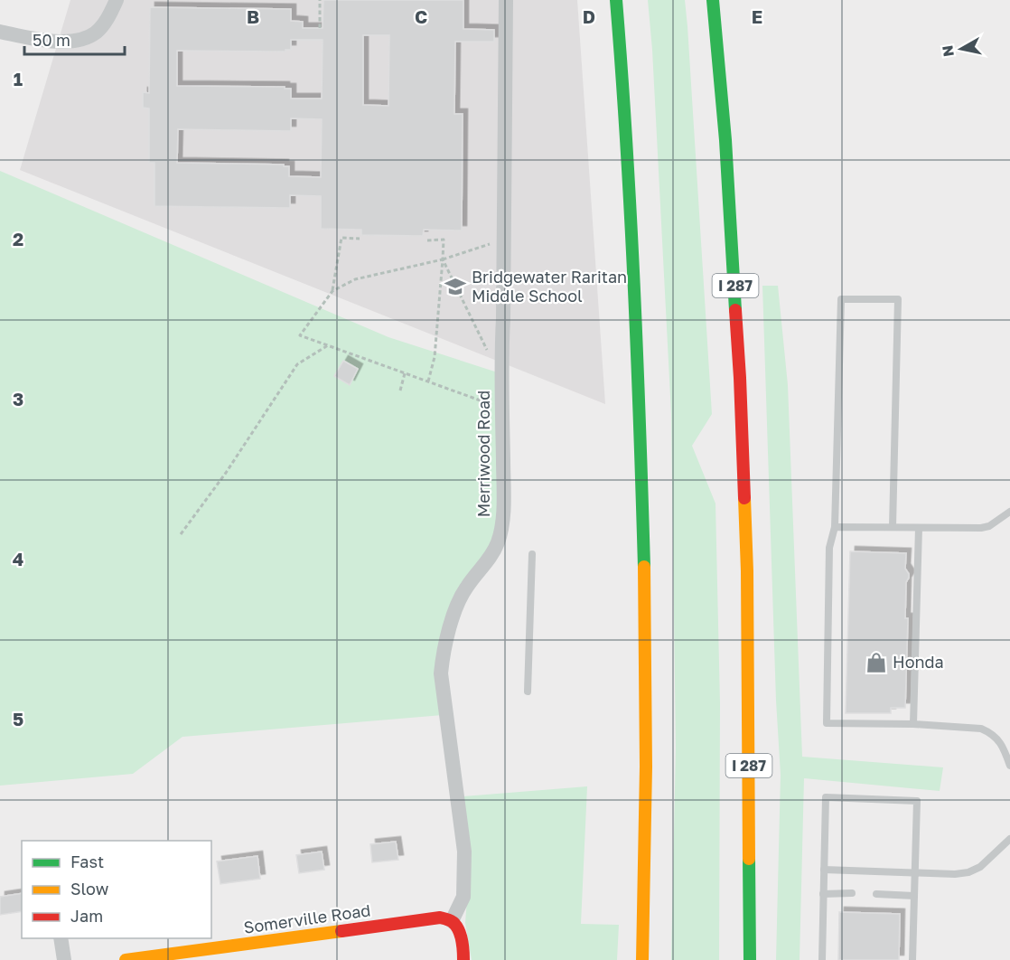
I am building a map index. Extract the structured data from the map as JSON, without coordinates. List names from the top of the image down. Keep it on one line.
{"streets":{"main road":["I 287","Somerville Road"],"street":["Merriwood Road"]},"crossings":[["Merriwood Road","Somerville Road"]],"places":{"school or university":["Bridgewater Raritan Middle School"],"shop":["Honda"]},"legend":["Fast","Slow","Jam"],"scale_bar":"50 m","north":"left","grid":{"columns":["B","C","D","E"],"rows":["1","2","3","4","5"]}}
